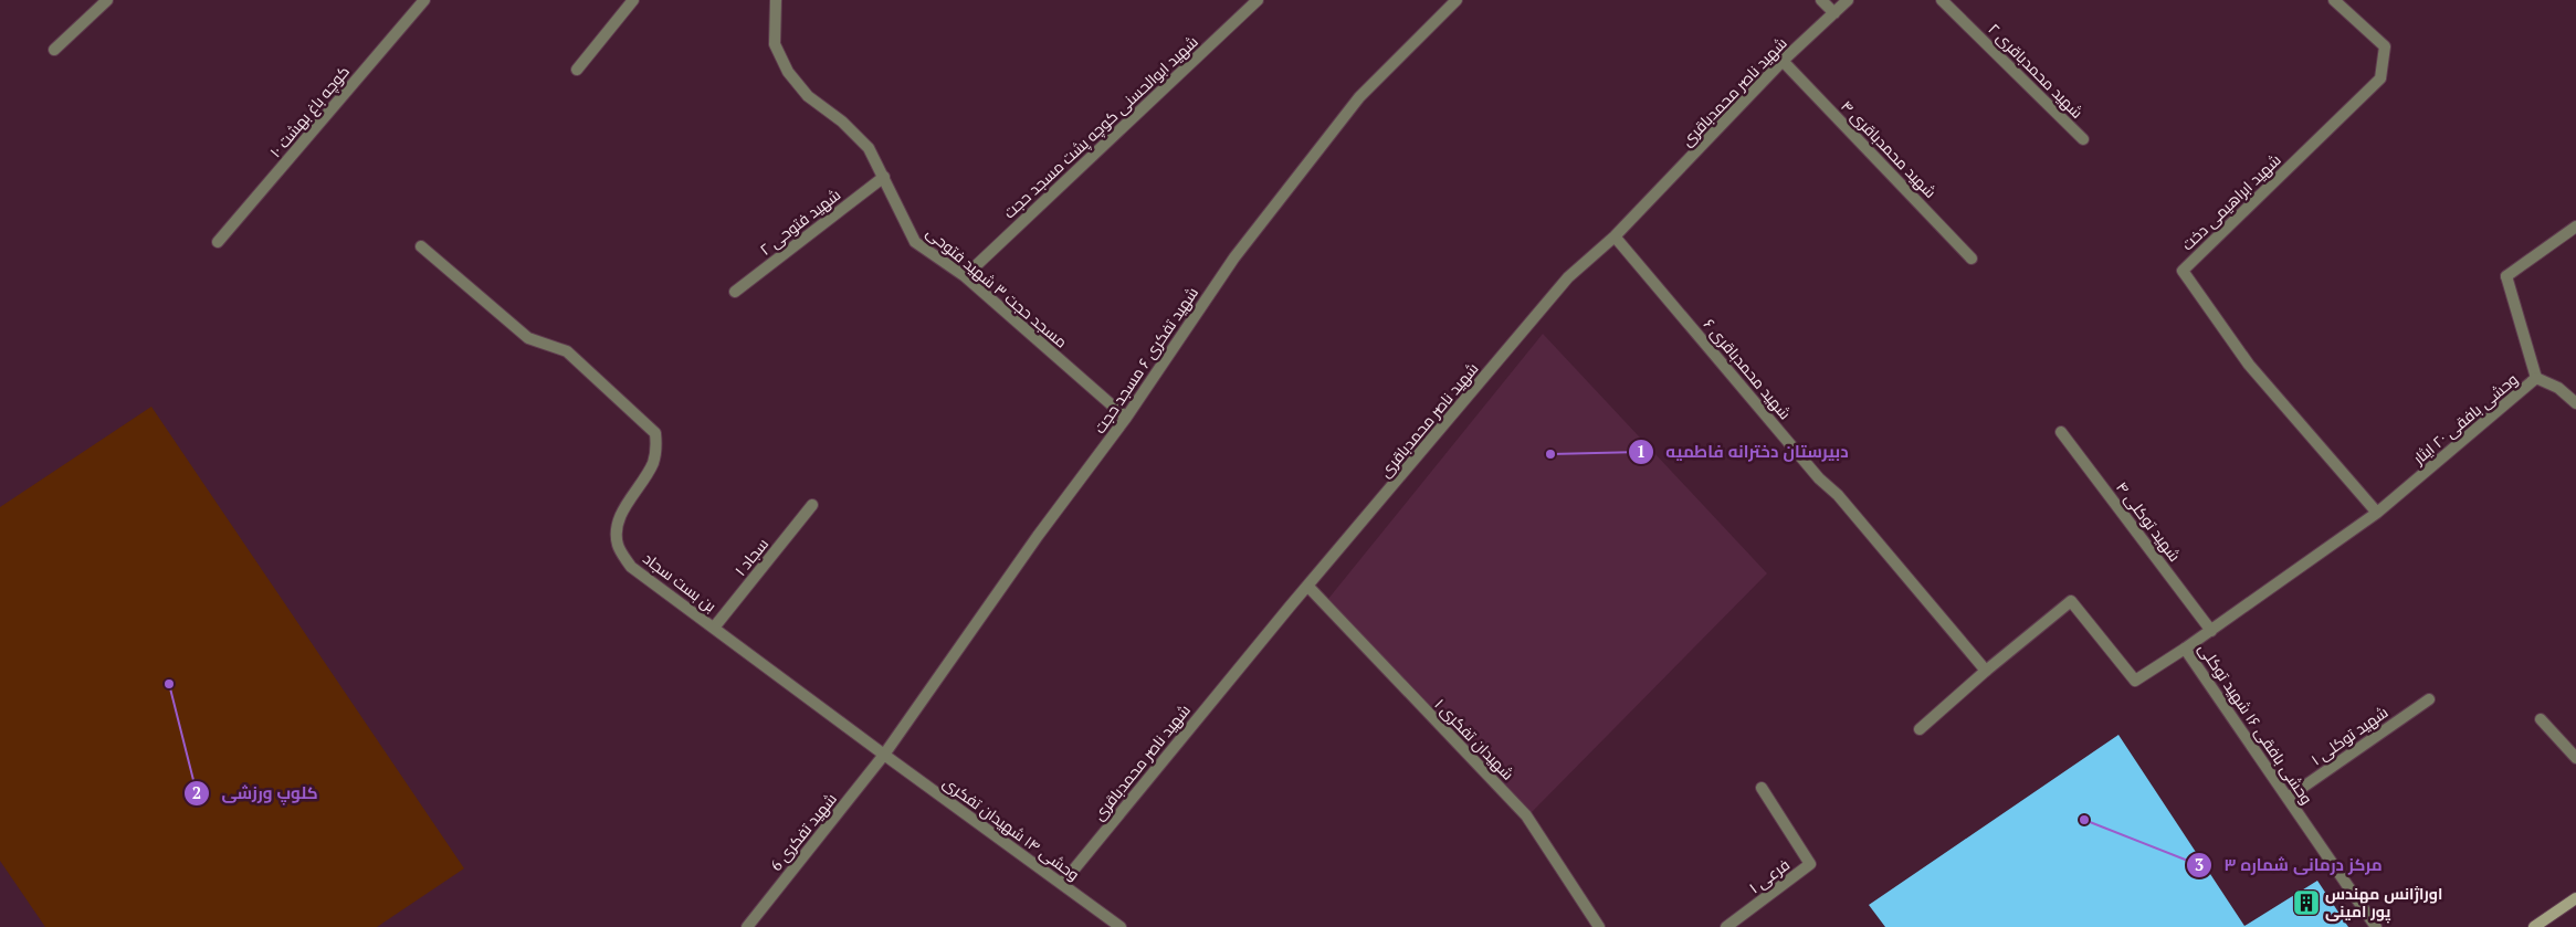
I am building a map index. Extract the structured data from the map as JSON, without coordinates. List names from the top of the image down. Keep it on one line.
{"streets":{"street":["شهید محمدباقری ۲","شهید ناصر محمدباقری","کوچه باغ بهشت ۱۰","شهید ابوالحسنی کوچه پشت مسجد حجت","شهید محمدباقری ۴","شهید ابراهیمی دخت","شهید فتوحی ۲","مسجد حجت ۳ شهید فتوحی","شهید تفکری ۶ مسجد حجت","شهید محمدباقری ۶","وحشی بافقی ۲۰ ایثار","شهید توکلی ۴","سجاد ۱","بن بست سجاد","وحشی بافقی ۱۶ شهید توکلی","شهید توکلی ۱","شهیدان تفکری ۱","وحشی ۱۴ شهیدان تفکری","شهید تفکری 6","فرعی ۱"]},"crossings":[["شهید ناصر محمدباقری","شهید محمدباقری ۴"],["شهید ناصر محمدباقری","شهید محمدباقری ۶"],["شهید ناصر محمدباقری","شهیدان تفکری ۱"],["شهید ناصر محمدباقری","وحشی ۱۴ شهیدان تفکری"],["شهید ابوالحسنی کوچه پشت مسجد حجت","مسجد حجت ۳ شهید فتوحی"],["شهید ابراهیمی دخت","وحشی بافقی ۲۰ ایثار"],["شهید ابراهیمی دخت","وحشی بافقی ۱۶ شهید توکلی"],["شهید فتوحی ۲","مسجد حجت ۳ شهید فتوحی"],["مسجد حجت ۳ شهید فتوحی","شهید تفکری ۶ مسجد حجت"],["شهید تفکری ۶ مسجد حجت","بن بست سجاد"],["شهید تفکری ۶ مسجد حجت","وحشی ۱۴ شهیدان تفکری"],["شهید تفکری ۶ مسجد حجت","شهید تفکری 6"],["وحشی بافقی ۲۰ ایثار","وحشی بافقی ۱۶ شهید توکلی"],["شهید توکلی ۴","وحشی بافقی ۱۶ شهید توکلی"],["سجاد ۱","بن بست سجاد"],["بن بست سجاد","وحشی ۱۴ شهیدان تفکری"],["بن بست سجاد","شهید تفکری 6"],["وحشی بافقی ۱۶ شهید توکلی","شهید توکلی ۱"],["وحشی ۱۴ شهیدان تفکری","شهید تفکری 6"]],"places":{"other":["دبیرستان دخترانه فاطمیه","کلوپ ورزشی","مرکز درمانی شماره ۳"],"building":["اوراژانس مهندس پور امینی"]}}
